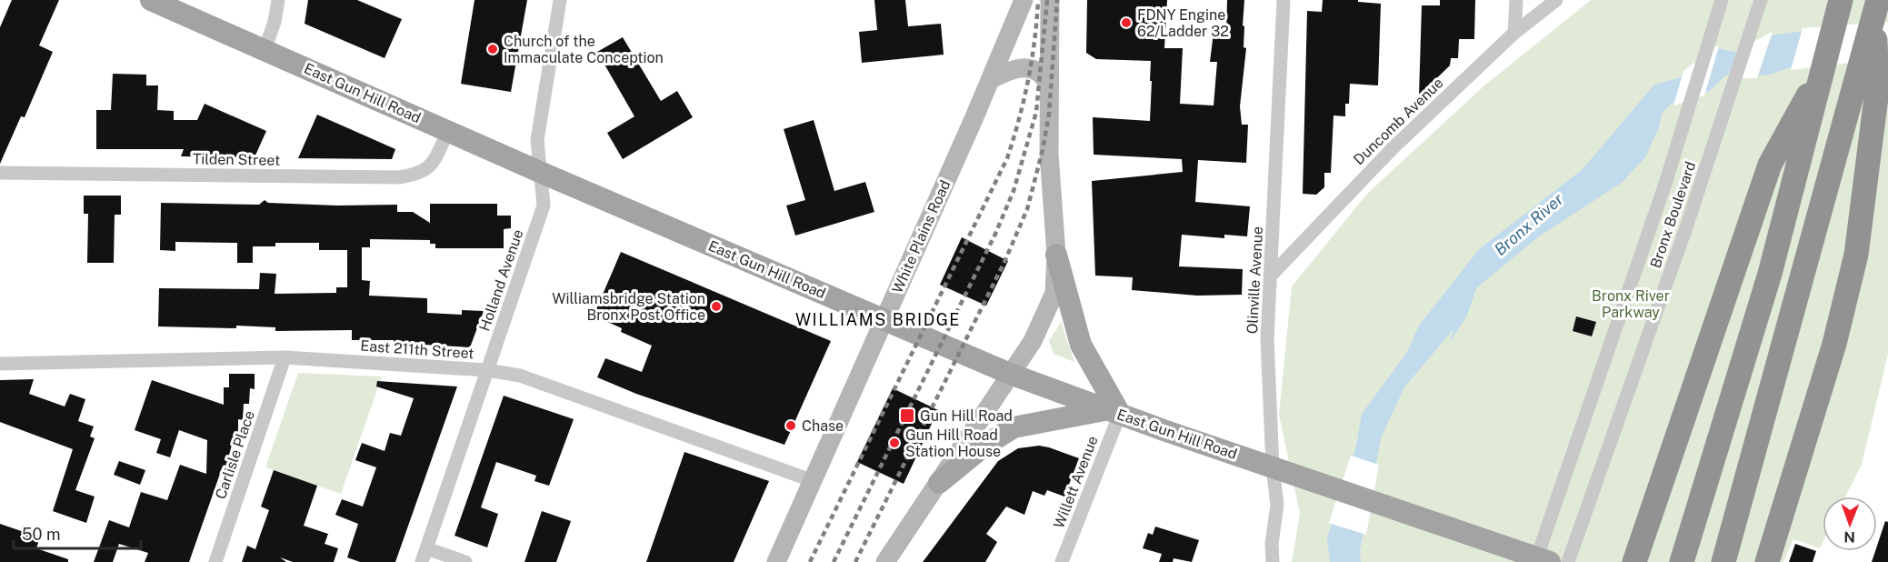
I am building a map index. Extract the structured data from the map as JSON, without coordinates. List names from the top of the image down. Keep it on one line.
{"streets":{"main road":["East Gun Hill Road","White Plains Road"],"street":["Duncomb Avenue","Tilden Street","Bronx Boulevard","Holland Avenue","Olinville Avenue","East 211th Street","Carlisle Place","Willett Avenue"]},"crossings":[["East Gun Hill Road","Tilden Street"],["East Gun Hill Road","White Plains Road"],["East Gun Hill Road","Holland Avenue"],["East Gun Hill Road","Olinville Avenue"],["East Gun Hill Road","Willett Avenue"],["Duncomb Avenue","Olinville Avenue"],["White Plains Road","East 211th Street"],["Holland Avenue","East 211th Street"],["East 211th Street","Carlisle Place"]],"districts":["WILLIAMS BRIDGE"],"water":["Bronx River"],"parks":["Bronx River Parkway"],"places":{"other":["FDNY Engine 62/Ladder 32","Church of the Immaculate Conception","Williamsbridge Station Bronx Post Office","Chase","Gun Hill Road Station House"],"transit":["Gun Hill Road"]},"scale_bar":"50 m","north":"bottom"}
